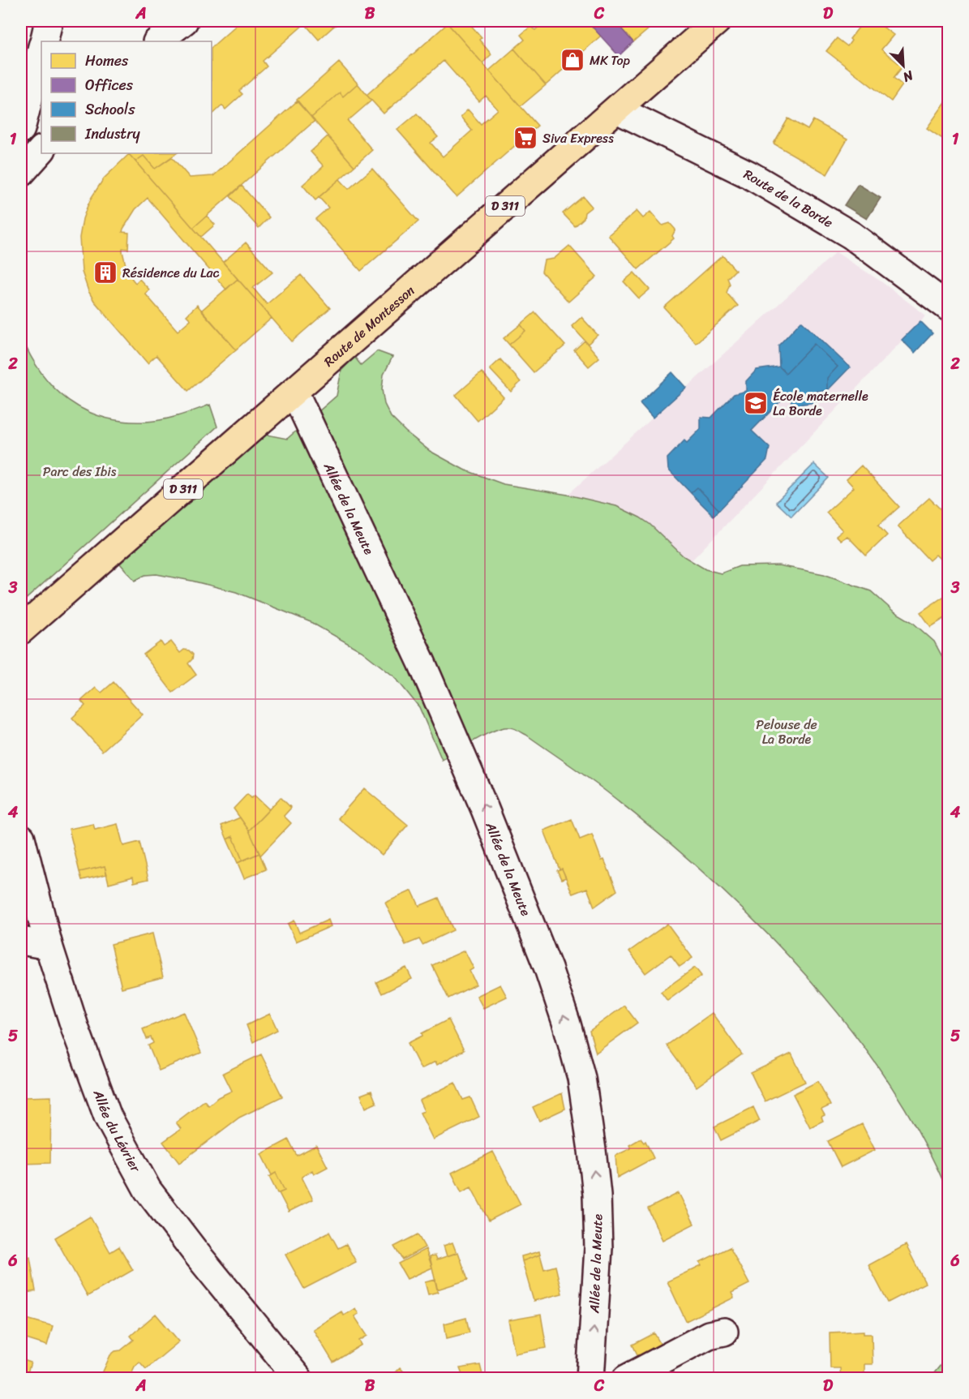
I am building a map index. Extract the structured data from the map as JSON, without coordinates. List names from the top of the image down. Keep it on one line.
{"streets":{"main road":["D 311","Route de Montesson"],"street":["Route de la Borde","Allée de la Meute","Allée du Lévrier"]},"crossings":[["Route de la Borde","Route de Montesson"],["Route de Montesson","Allée de la Meute"]],"one_way":["Allée de la Meute"],"parks":["Parc des Ibis","Pelouse de La Borde"],"places":{"shop":["MK Top"],"supermarket":["Siva Express"],"building":["Résidence du Lac"],"school or university":["École maternelle La Borde"]},"legend":["Homes","Offices","Schools","Industry"],"north":"bottom right","grid":{"columns":["A","B","C","D"],"rows":["1","2","3","4","5","6"]}}
